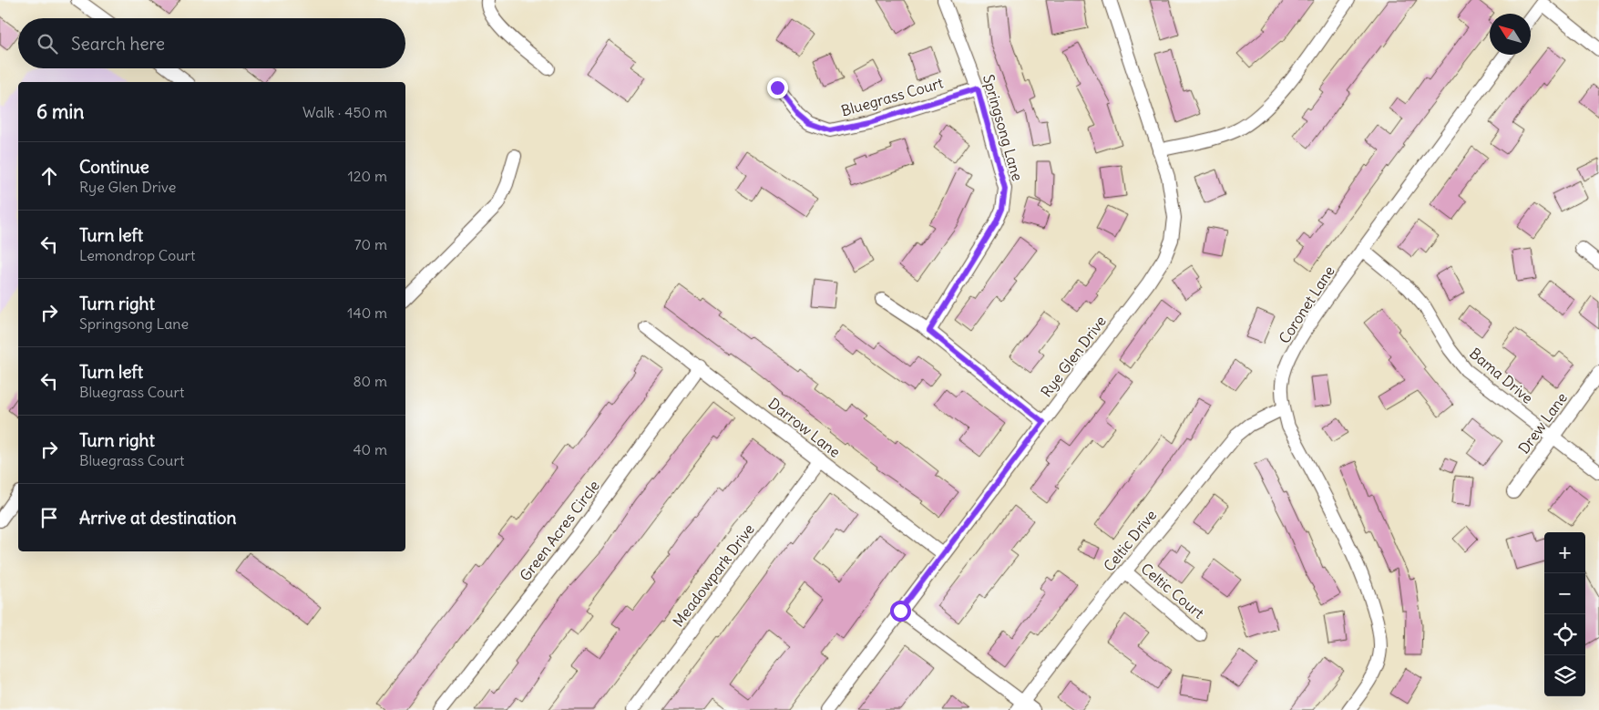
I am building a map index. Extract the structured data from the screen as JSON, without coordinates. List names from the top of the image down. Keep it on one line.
{"streets":{"street":["Bluegrass Court","Springsong Lane","Coronet Lane","Rye Glen Drive","Bama Drive","Drew Lane","Darrow Lane","Green Acres Circle","Celtic Drive","Meadowpark Drive","Celtic Court"]},"crossings":[["Bluegrass Court","Springsong Lane"],["Coronet Lane","Bama Drive"],["Coronet Lane","Celtic Drive"],["Rye Glen Drive","Darrow Lane"],["Bama Drive","Drew Lane"],["Darrow Lane","Green Acres Circle"],["Darrow Lane","Meadowpark Drive"],["Celtic Drive","Celtic Court"]],"north":"top left","page":{"search":"Search here","heading":["6 min","Walk · 450 m"],"list":[["Continue","Rye Glen Drive","120 m"],["Turn left","Lemondrop Court","70 m"],["Turn right","Springsong Lane","140 m"],["Turn left","Bluegrass Court","80 m"],["Turn right","Bluegrass Court","40 m"],"Arrive at destination"],"map_buttons":["+","−"]}}
